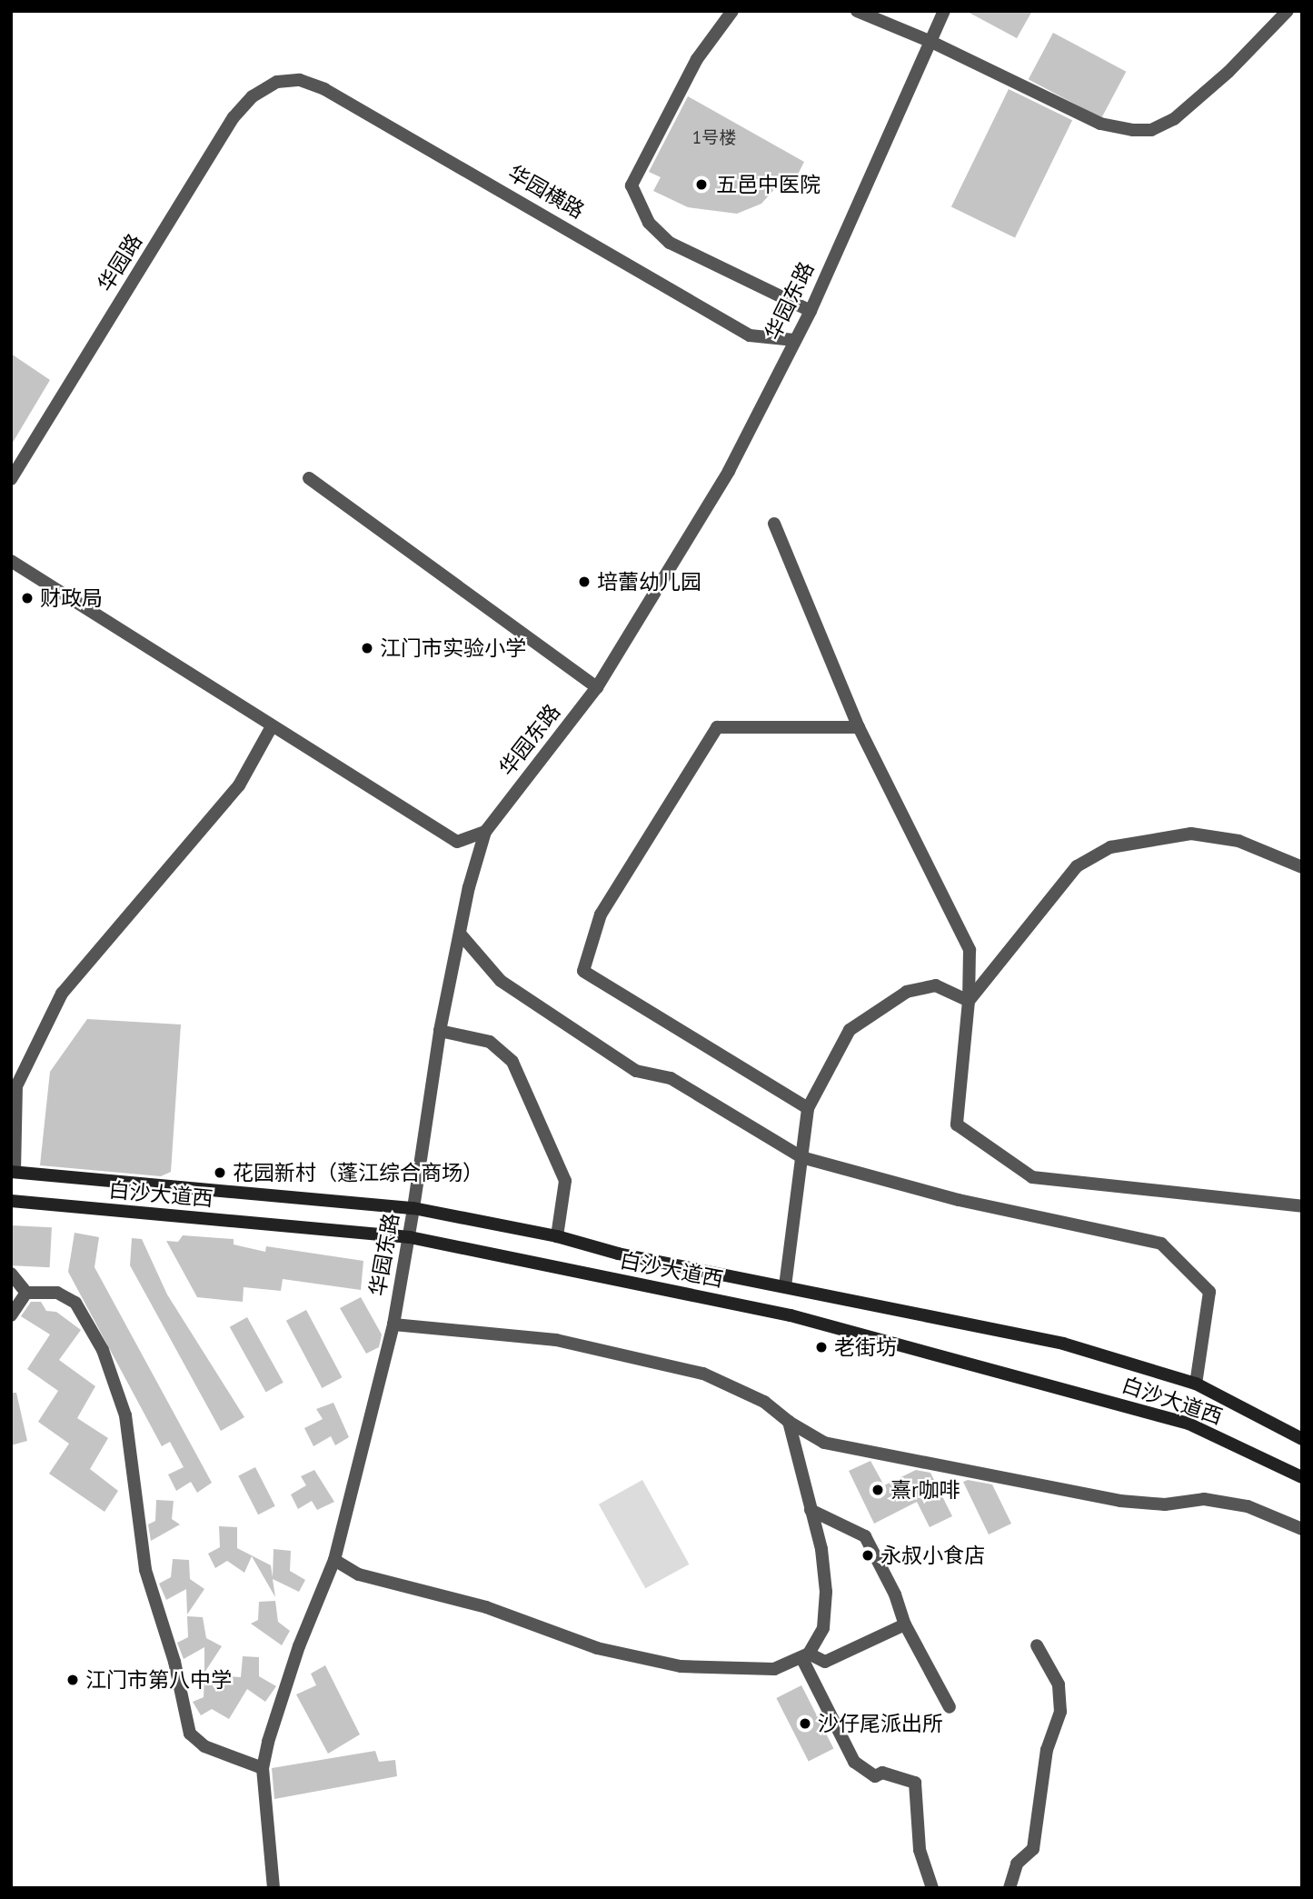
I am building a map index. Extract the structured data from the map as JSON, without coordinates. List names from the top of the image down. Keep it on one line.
{"streets":{"main road":["白沙大道西"],"street":["华园横路","华园路","华园东路"]},"crossings":[["华园横路","华园路"],["华园横路","华园东路"],["华园东路","白沙大道西"]],"places":["五邑中医院","培蕾幼儿园","财政局","江门市实验小学","花园新村（蓬江综合商场）","老街坊","熹r咖啡","永叔小食店","江门市第八中学","沙仔尾派出所"],"house_numbers":["1号楼"]}
